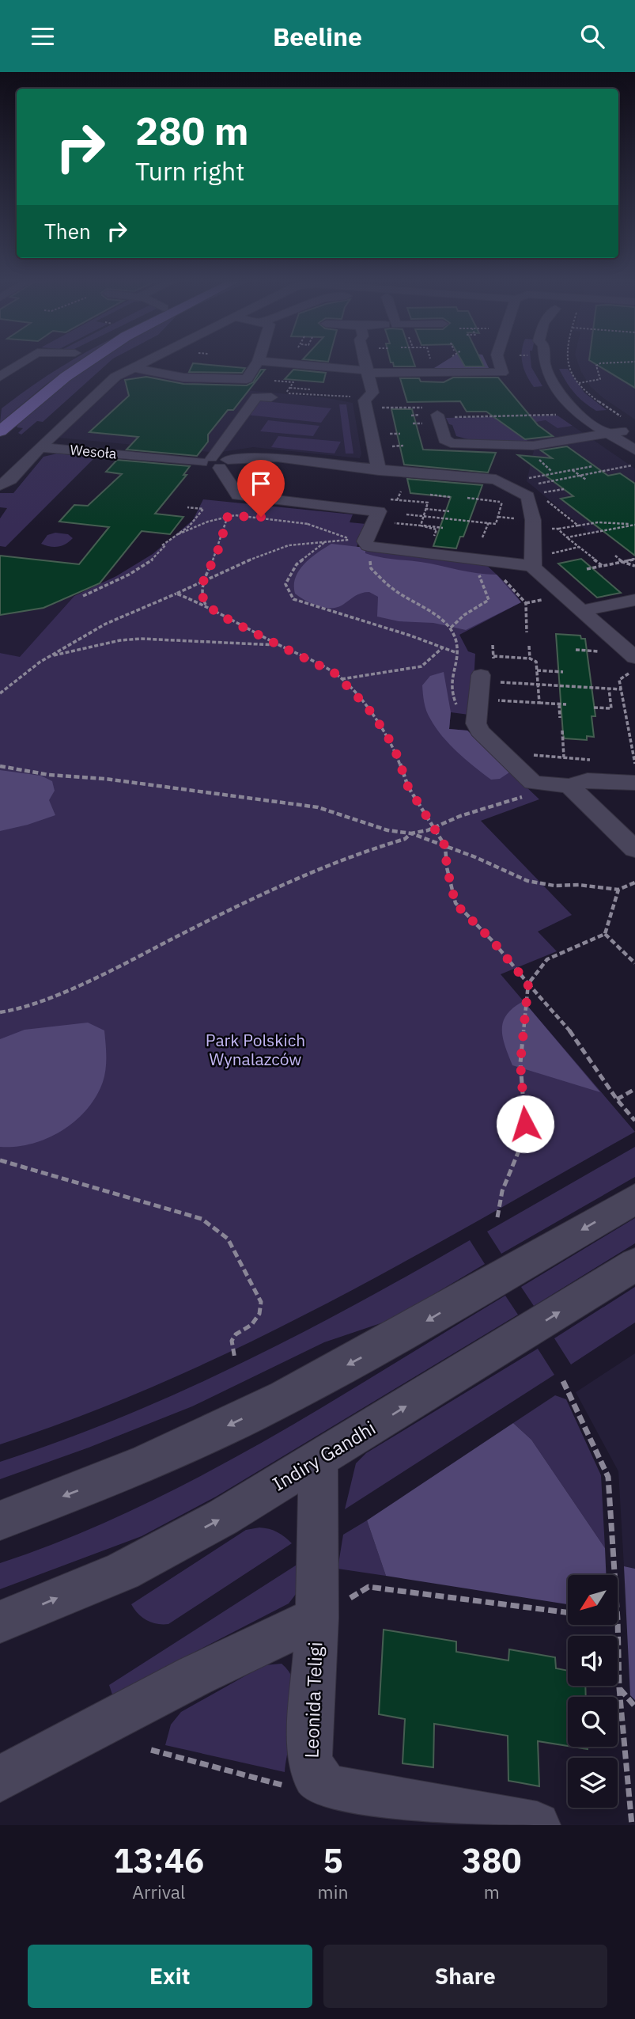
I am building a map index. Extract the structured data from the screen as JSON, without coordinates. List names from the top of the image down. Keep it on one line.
{"streets":{"street":["Wesoła","Indiry Gandhi","Leonida Teligi"]},"crossings":[["Indiry Gandhi","Leonida Teligi"]],"parks":["Park Polskich Wynalazców"],"north":"bottom left","page":{"header":"Beeline","turn":["280 m","Turn right"],"then":"Then","eta":["13:46","Arrival","5","min","380","m"],"buttons":["Exit","Share"]}}
